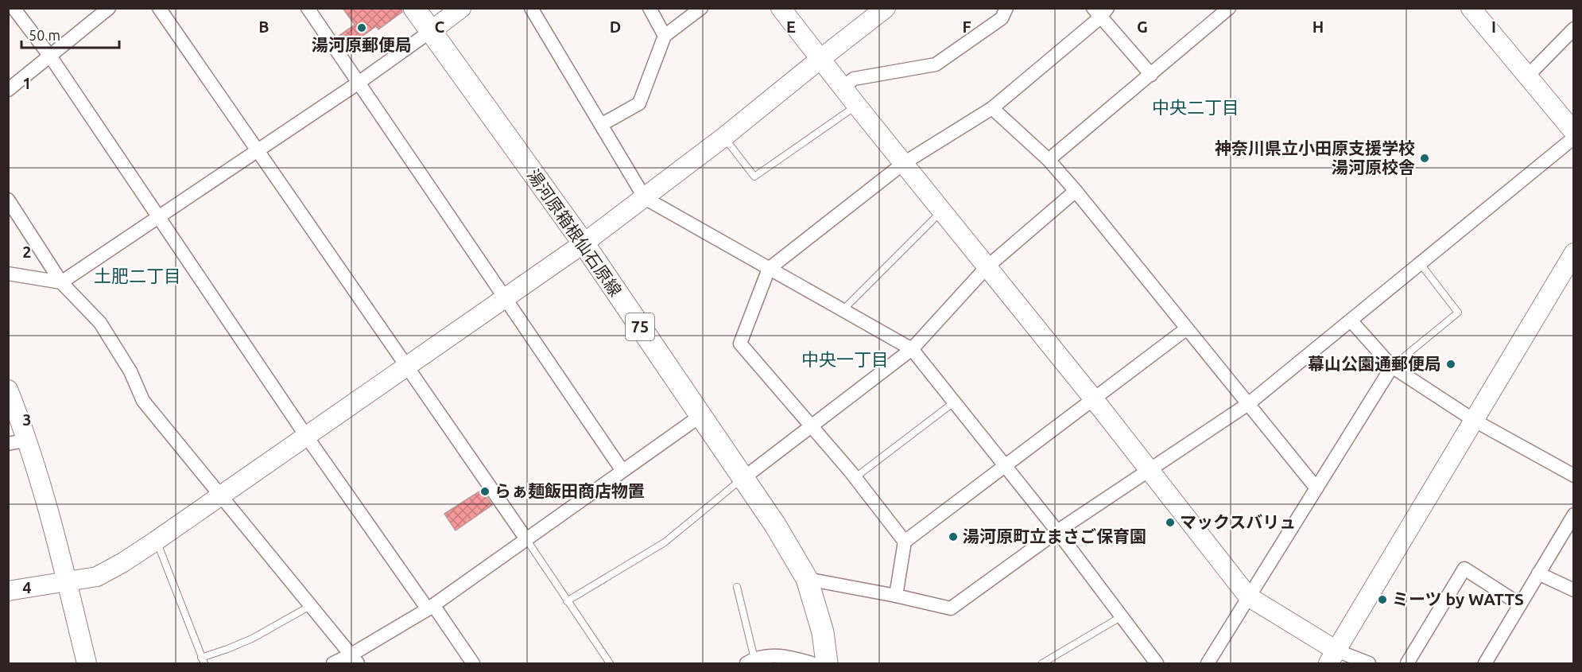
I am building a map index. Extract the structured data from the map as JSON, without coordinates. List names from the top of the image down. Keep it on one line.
{"streets":{"main road":["湯河原箱根仙石原線","75"]},"districts":["中央二丁目","土肥二丁目","中央一丁目"],"places":["湯河原郵便局","神奈川県立小田原支援学校 湯河原校舎","幕山公園通郵便局","らぁ麺飯田商店物置","マックスバリュ","湯河原町立まさご保育園","ミーツ by WATTS"],"scale_bar":"50 m","grid":{"columns":["B","C","D","E","F","G","H","I"],"rows":["1","2","3","4"]}}
